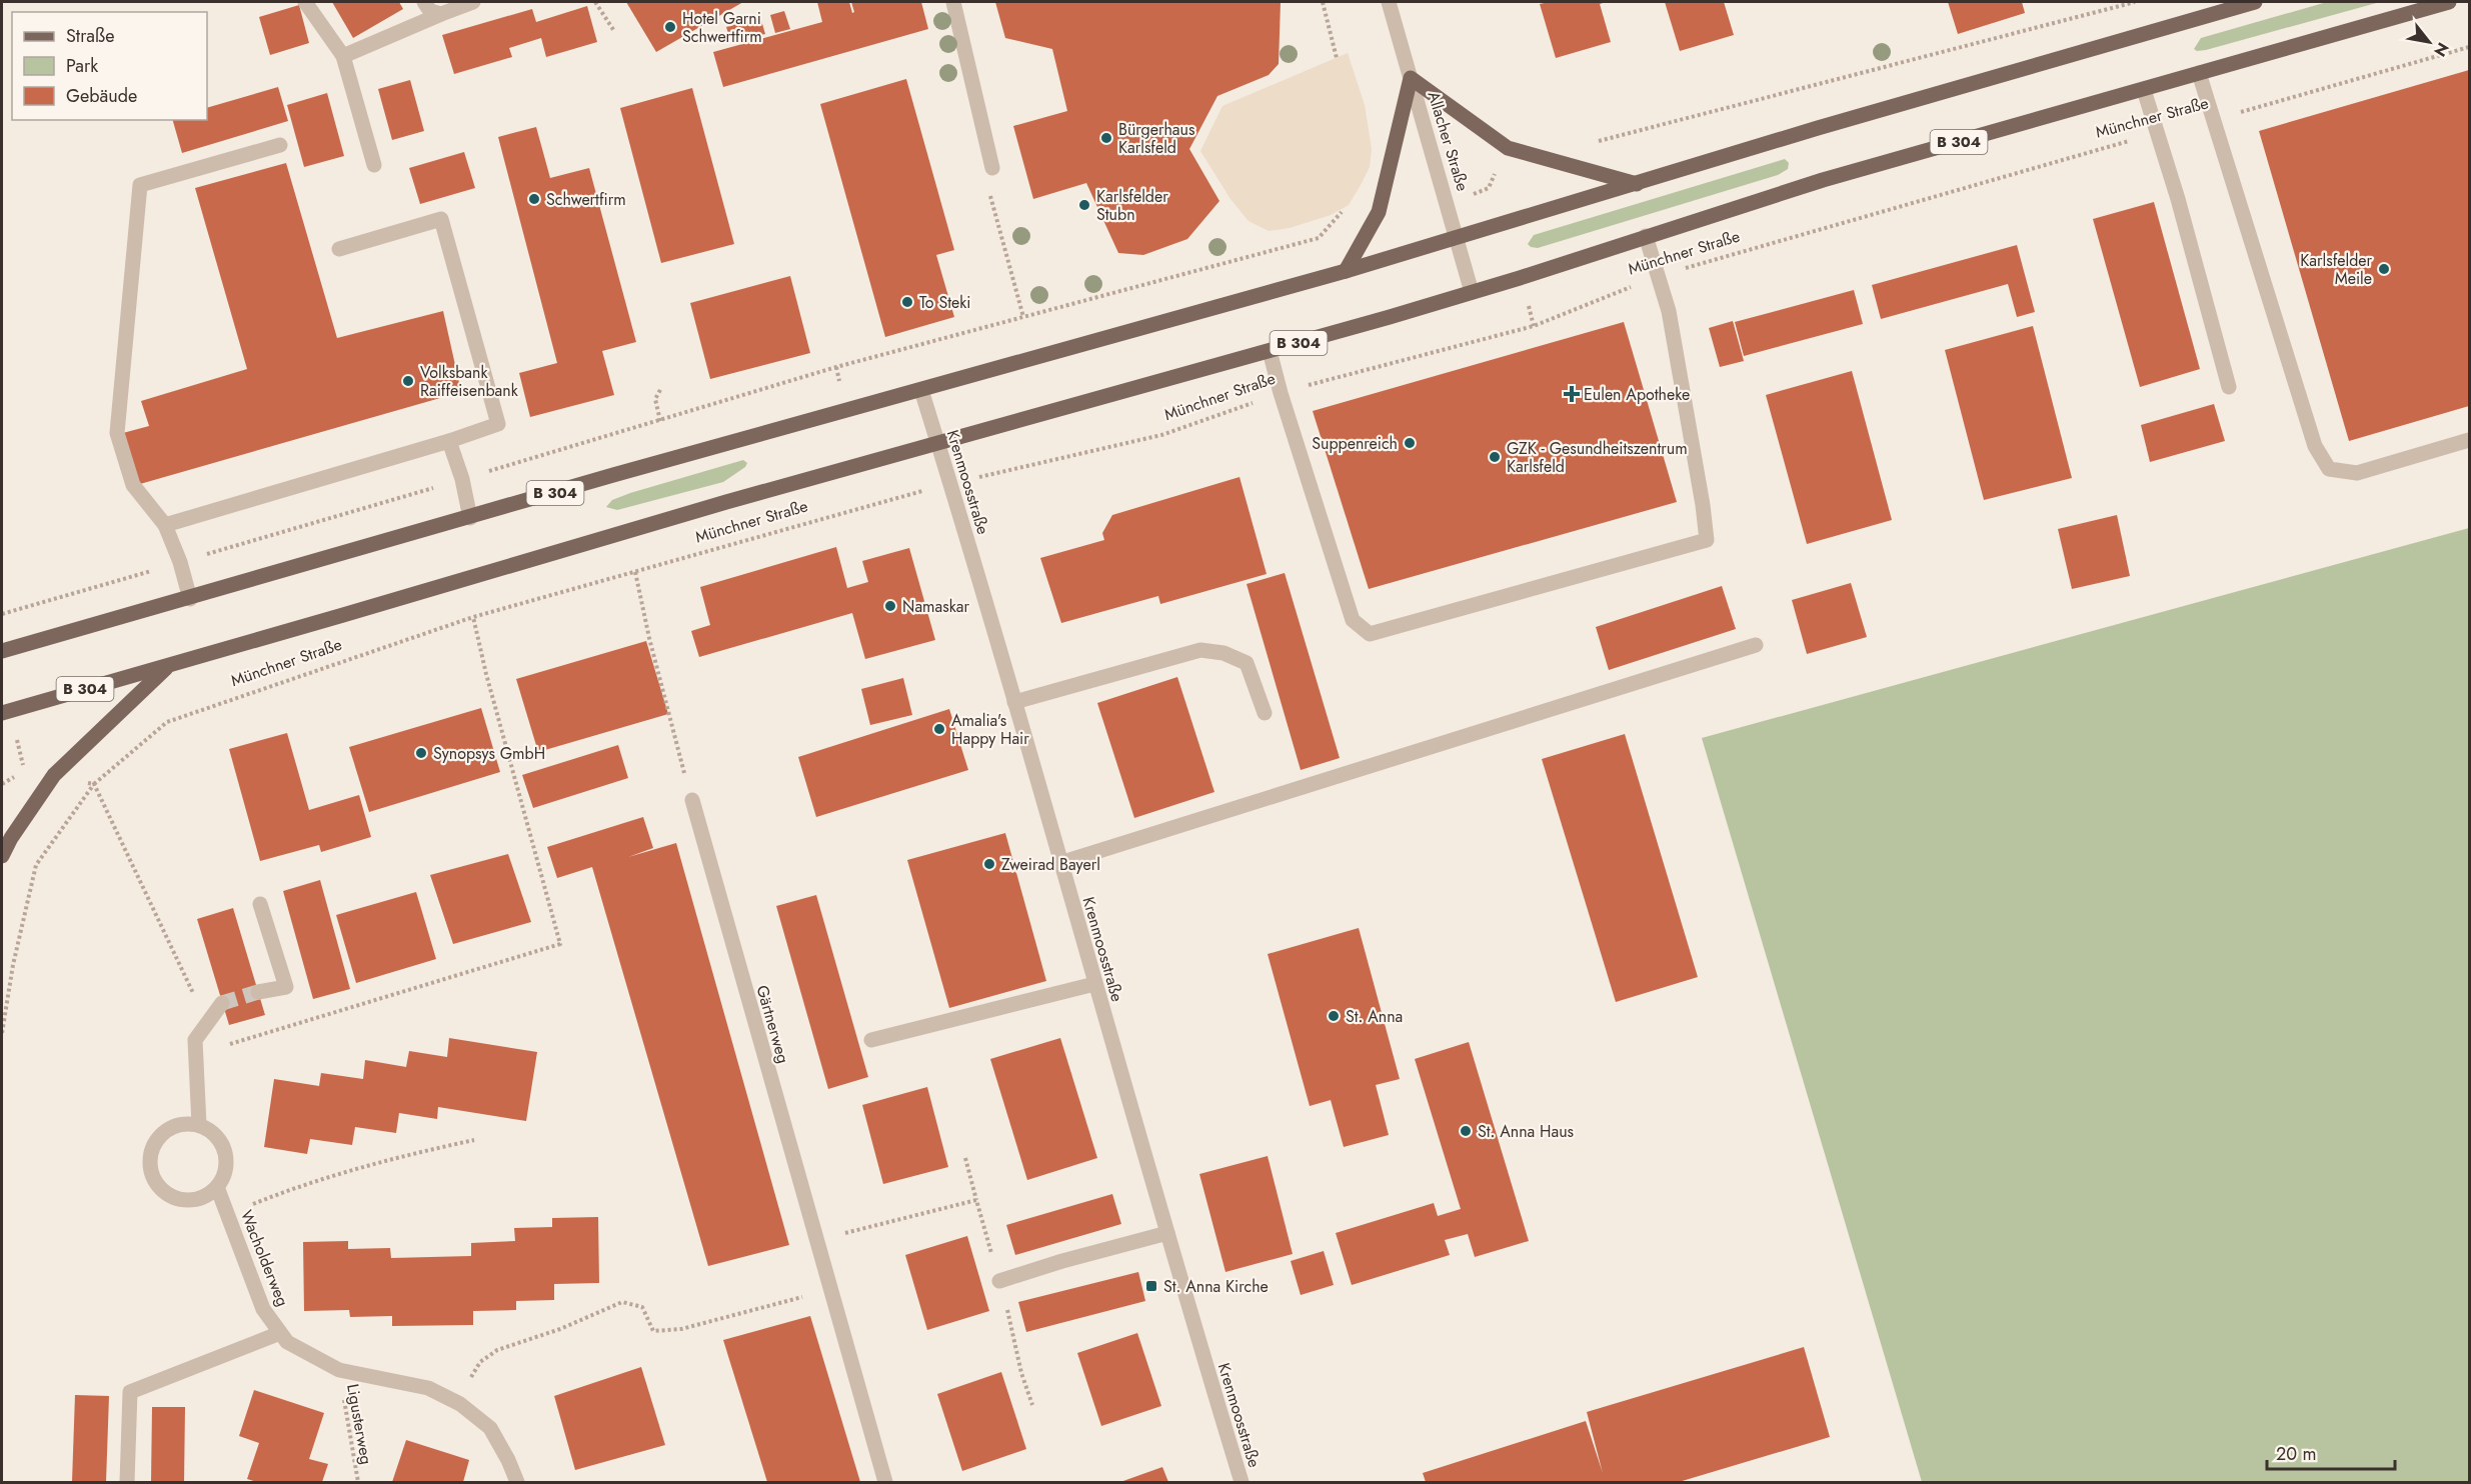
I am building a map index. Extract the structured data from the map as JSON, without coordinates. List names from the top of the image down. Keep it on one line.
{"streets":{"main road":["Münchner Straße","B 304"],"street":["Allacher Straße","Krenmoosstraße","Gärtnerweg","Wacholderweg"],"path":["Ligusterweg"]},"crossings":[["Münchner Straße","Allacher Straße"],["Münchner Straße","Krenmoosstraße"],["Allacher Straße","B 304"],["B 304","Krenmoosstraße"],["Wacholderweg","Ligusterweg"]],"places":{"other":["Hotel Garni Schwertfirm","Bürgerhaus Karlsfeld","Schwertfirm","Karlsfelder Stubn","Karlsfelder Meile","To Steki","Volksbank Raiffeisenbank","Suppenreich","GZK - Gesundheitszentrum Karlsfeld","Namaskar","Amalia's Happy Hair","Synopsys GmbH","Zweirad Bayerl","St. Anna","St. Anna Haus"],"health":["Eulen Apotheke"],"transit":["St. Anna Kirche"]},"legend":["Straße","Park","Gebäude"],"scale_bar":"20 m","north":"bottom right"}
